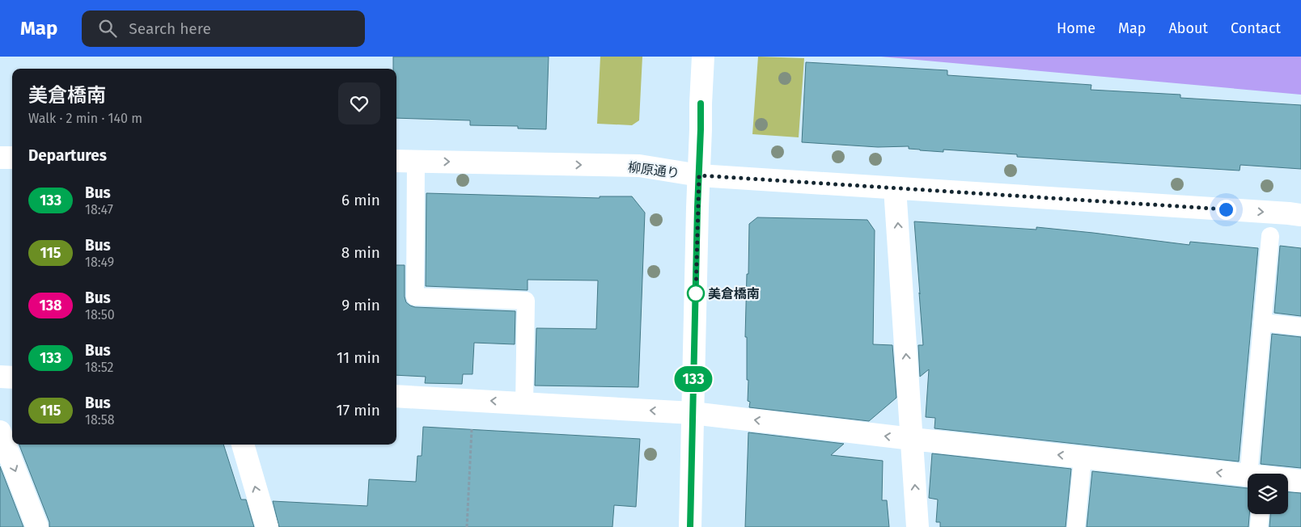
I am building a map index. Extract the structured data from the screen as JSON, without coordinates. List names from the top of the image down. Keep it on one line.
{"streets":{"street":["柳原通り"]},"one_way":["柳原通り"],"places":["美倉橋南"],"lines":["bus line 133"],"page":{"header":"Map","search":"Search here","nav":["Home","Map","About","Contact"],"on_map":"133","heading":[["美倉橋南","Walk · 2 min · 140 m"],"Departures"],"list":[{"mark":"133","name":"Bus","note":"18:47","value":"6 min"},{"mark":"115","name":"Bus","note":"18:49","value":"8 min"},{"mark":"138","name":"Bus","note":"18:50","value":"9 min"},{"mark":"133","name":"Bus","note":"18:52","value":"11 min"},{"mark":"115","name":"Bus","note":"18:58","value":"17 min"}]}}
